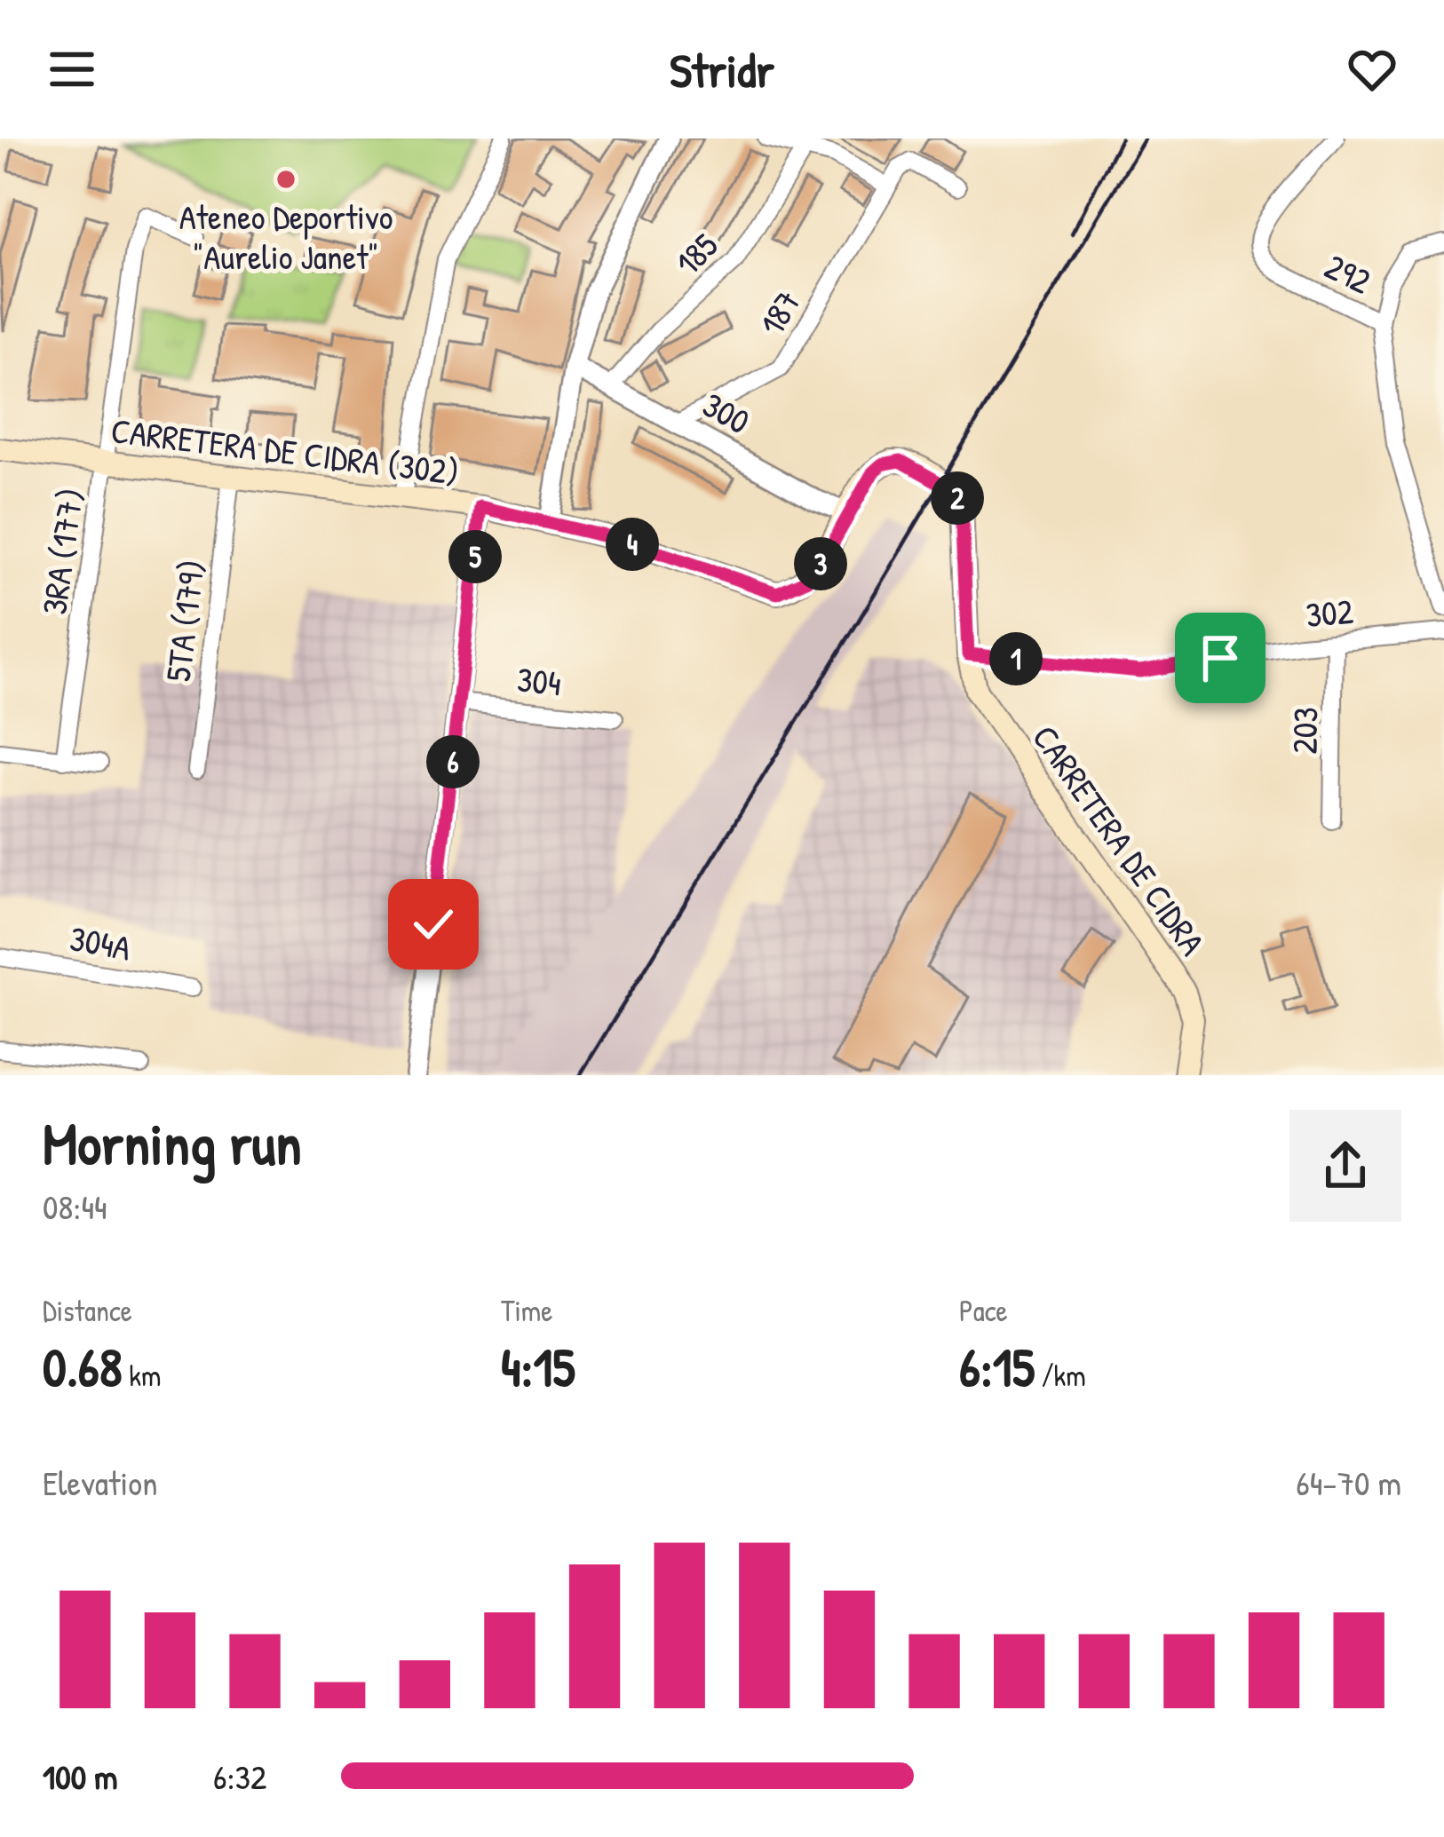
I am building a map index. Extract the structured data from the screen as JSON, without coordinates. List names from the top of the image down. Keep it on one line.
{"streets":{"main road":["CARRETERA DE CIDRA (302)","CARRETERA DE CIDRA"],"street":["185","292","187","300","3RA (177)","302","5TA (179)","304","203","304A"]},"crossings":[["185","300"],["187","300"],["300","CARRETERA DE CIDRA (302)"],["CARRETERA DE CIDRA (302)","3RA (177)"],["CARRETERA DE CIDRA (302)","5TA (179)"],["CARRETERA DE CIDRA (302)","CARRETERA DE CIDRA"],["302","203"],["302","CARRETERA DE CIDRA"]],"places":["Ateneo Deportivo \"Aurelio Janet\""],"page":{"header":"Stridr","pins":["2","4","5","3","1","6"],"heading":["Morning run","08:44"],"stats":[["Distance","0.68 km"],["Time","4:15"],["Pace","6:15 /km"]],"chart":["Elevation","64–70 m"],"list":[{"name":"100 m","note":"6:32"}]}}
